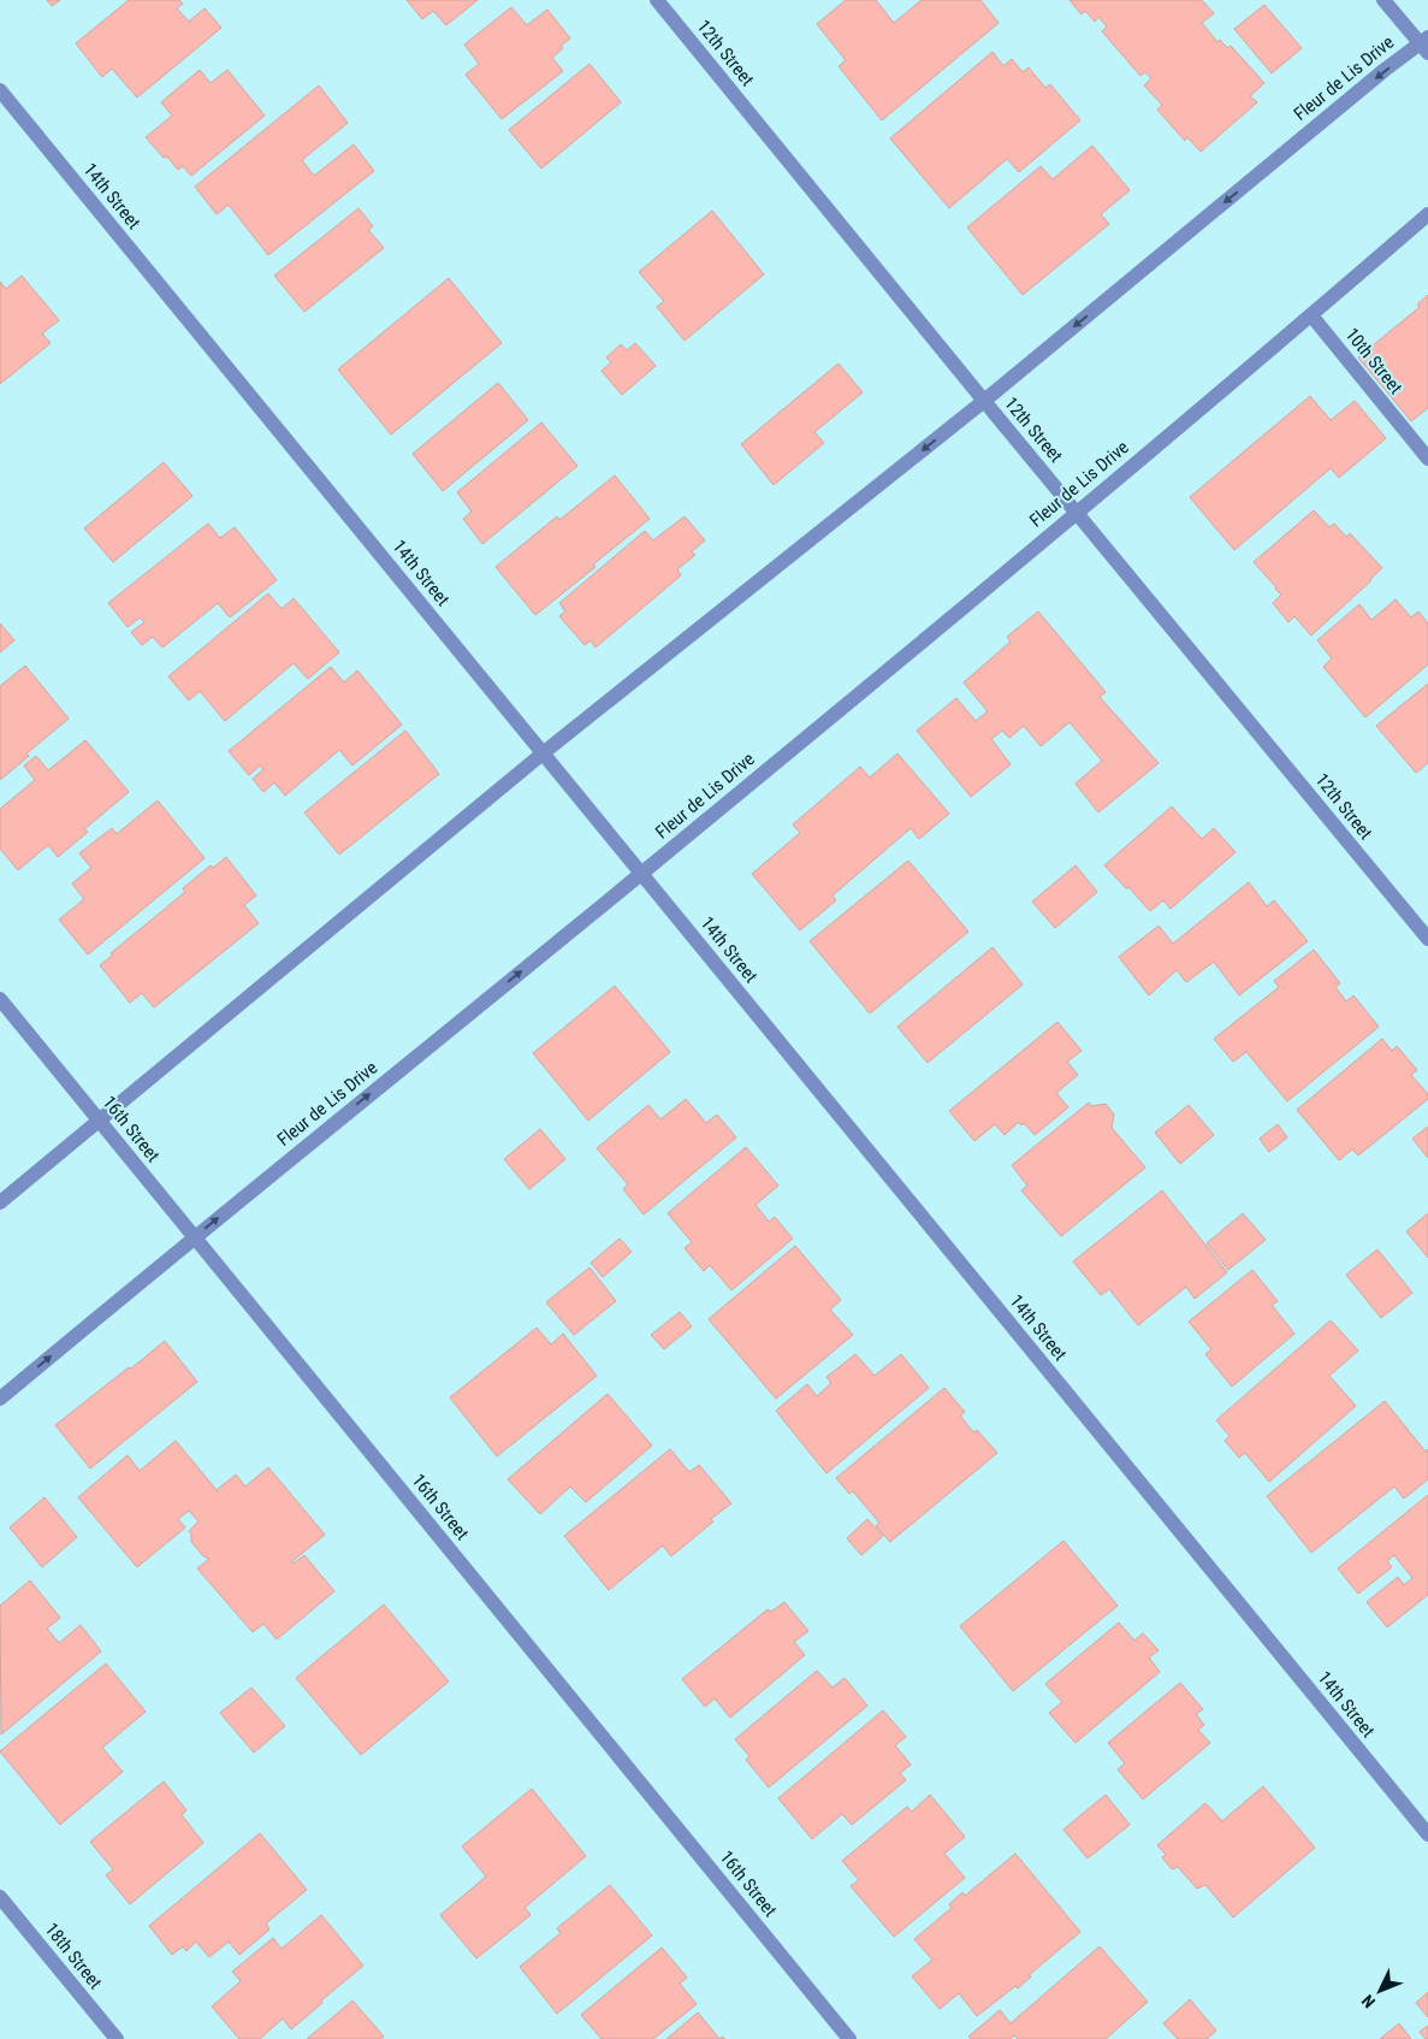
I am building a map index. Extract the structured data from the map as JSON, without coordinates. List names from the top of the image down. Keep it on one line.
{"streets":{"street":["12th Street","Fleur de Lis Drive","14th Street","10th Street","16th Street","18th Street"]},"crossings":[["12th Street","Fleur de Lis Drive"],["Fleur de Lis Drive","14th Street"],["Fleur de Lis Drive","10th Street"],["Fleur de Lis Drive","16th Street"]],"north":"bottom left"}
